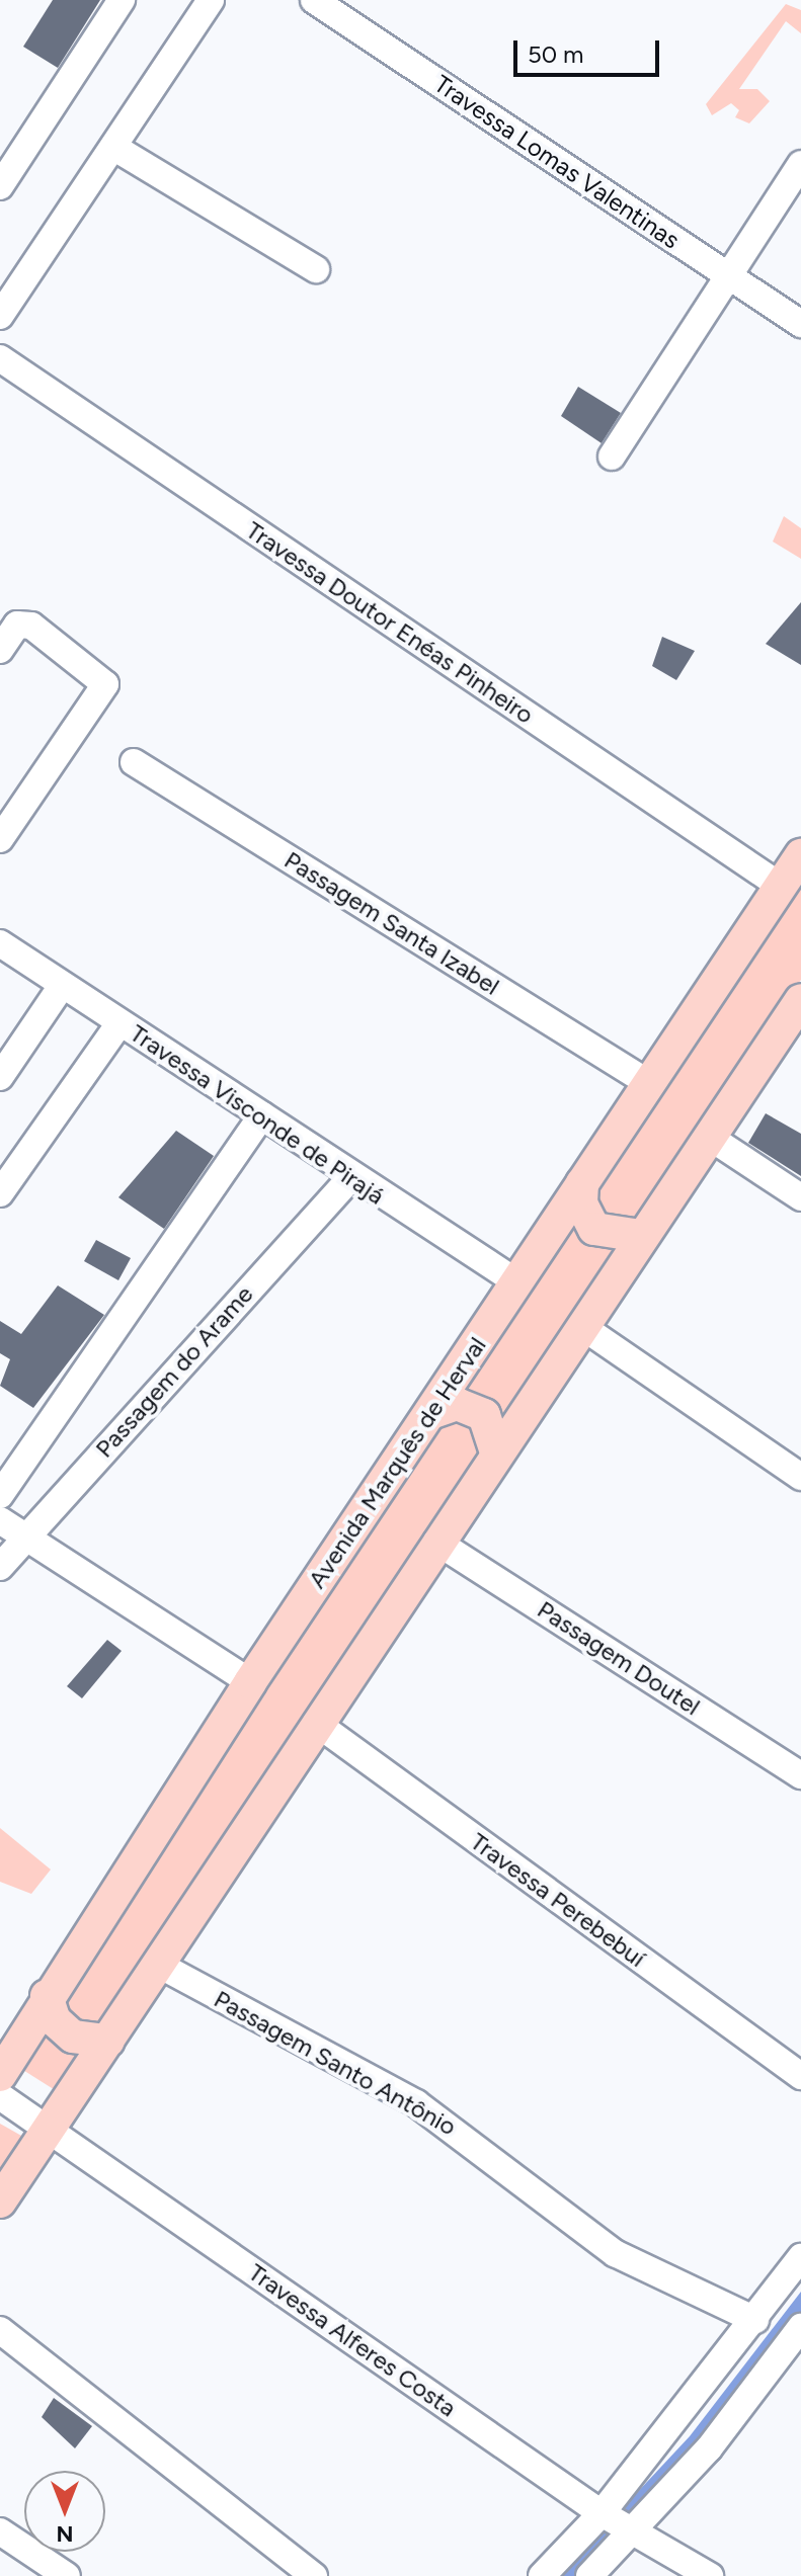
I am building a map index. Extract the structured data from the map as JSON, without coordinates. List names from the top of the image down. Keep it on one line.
{"streets":{"main road":["Avenida Marquês de Herval"],"street":["Travessa Lomas Valentinas","Travessa Doutor Enéas Pinheiro","Passagem Santa Izabel","Travessa Visconde de Pirajá","Passagem do Arame","Passagem Doutel","Travessa Perebebuí","Passagem Santo Antônio","Travessa Alferes Costa"]},"crossings":[["Travessa Doutor Enéas Pinheiro","Avenida Marquês de Herval"],["Passagem Santa Izabel","Avenida Marquês de Herval"],["Travessa Visconde de Pirajá","Passagem do Arame"],["Travessa Visconde de Pirajá","Avenida Marquês de Herval"]],"scale_bar":"50 m","north":"bottom"}
